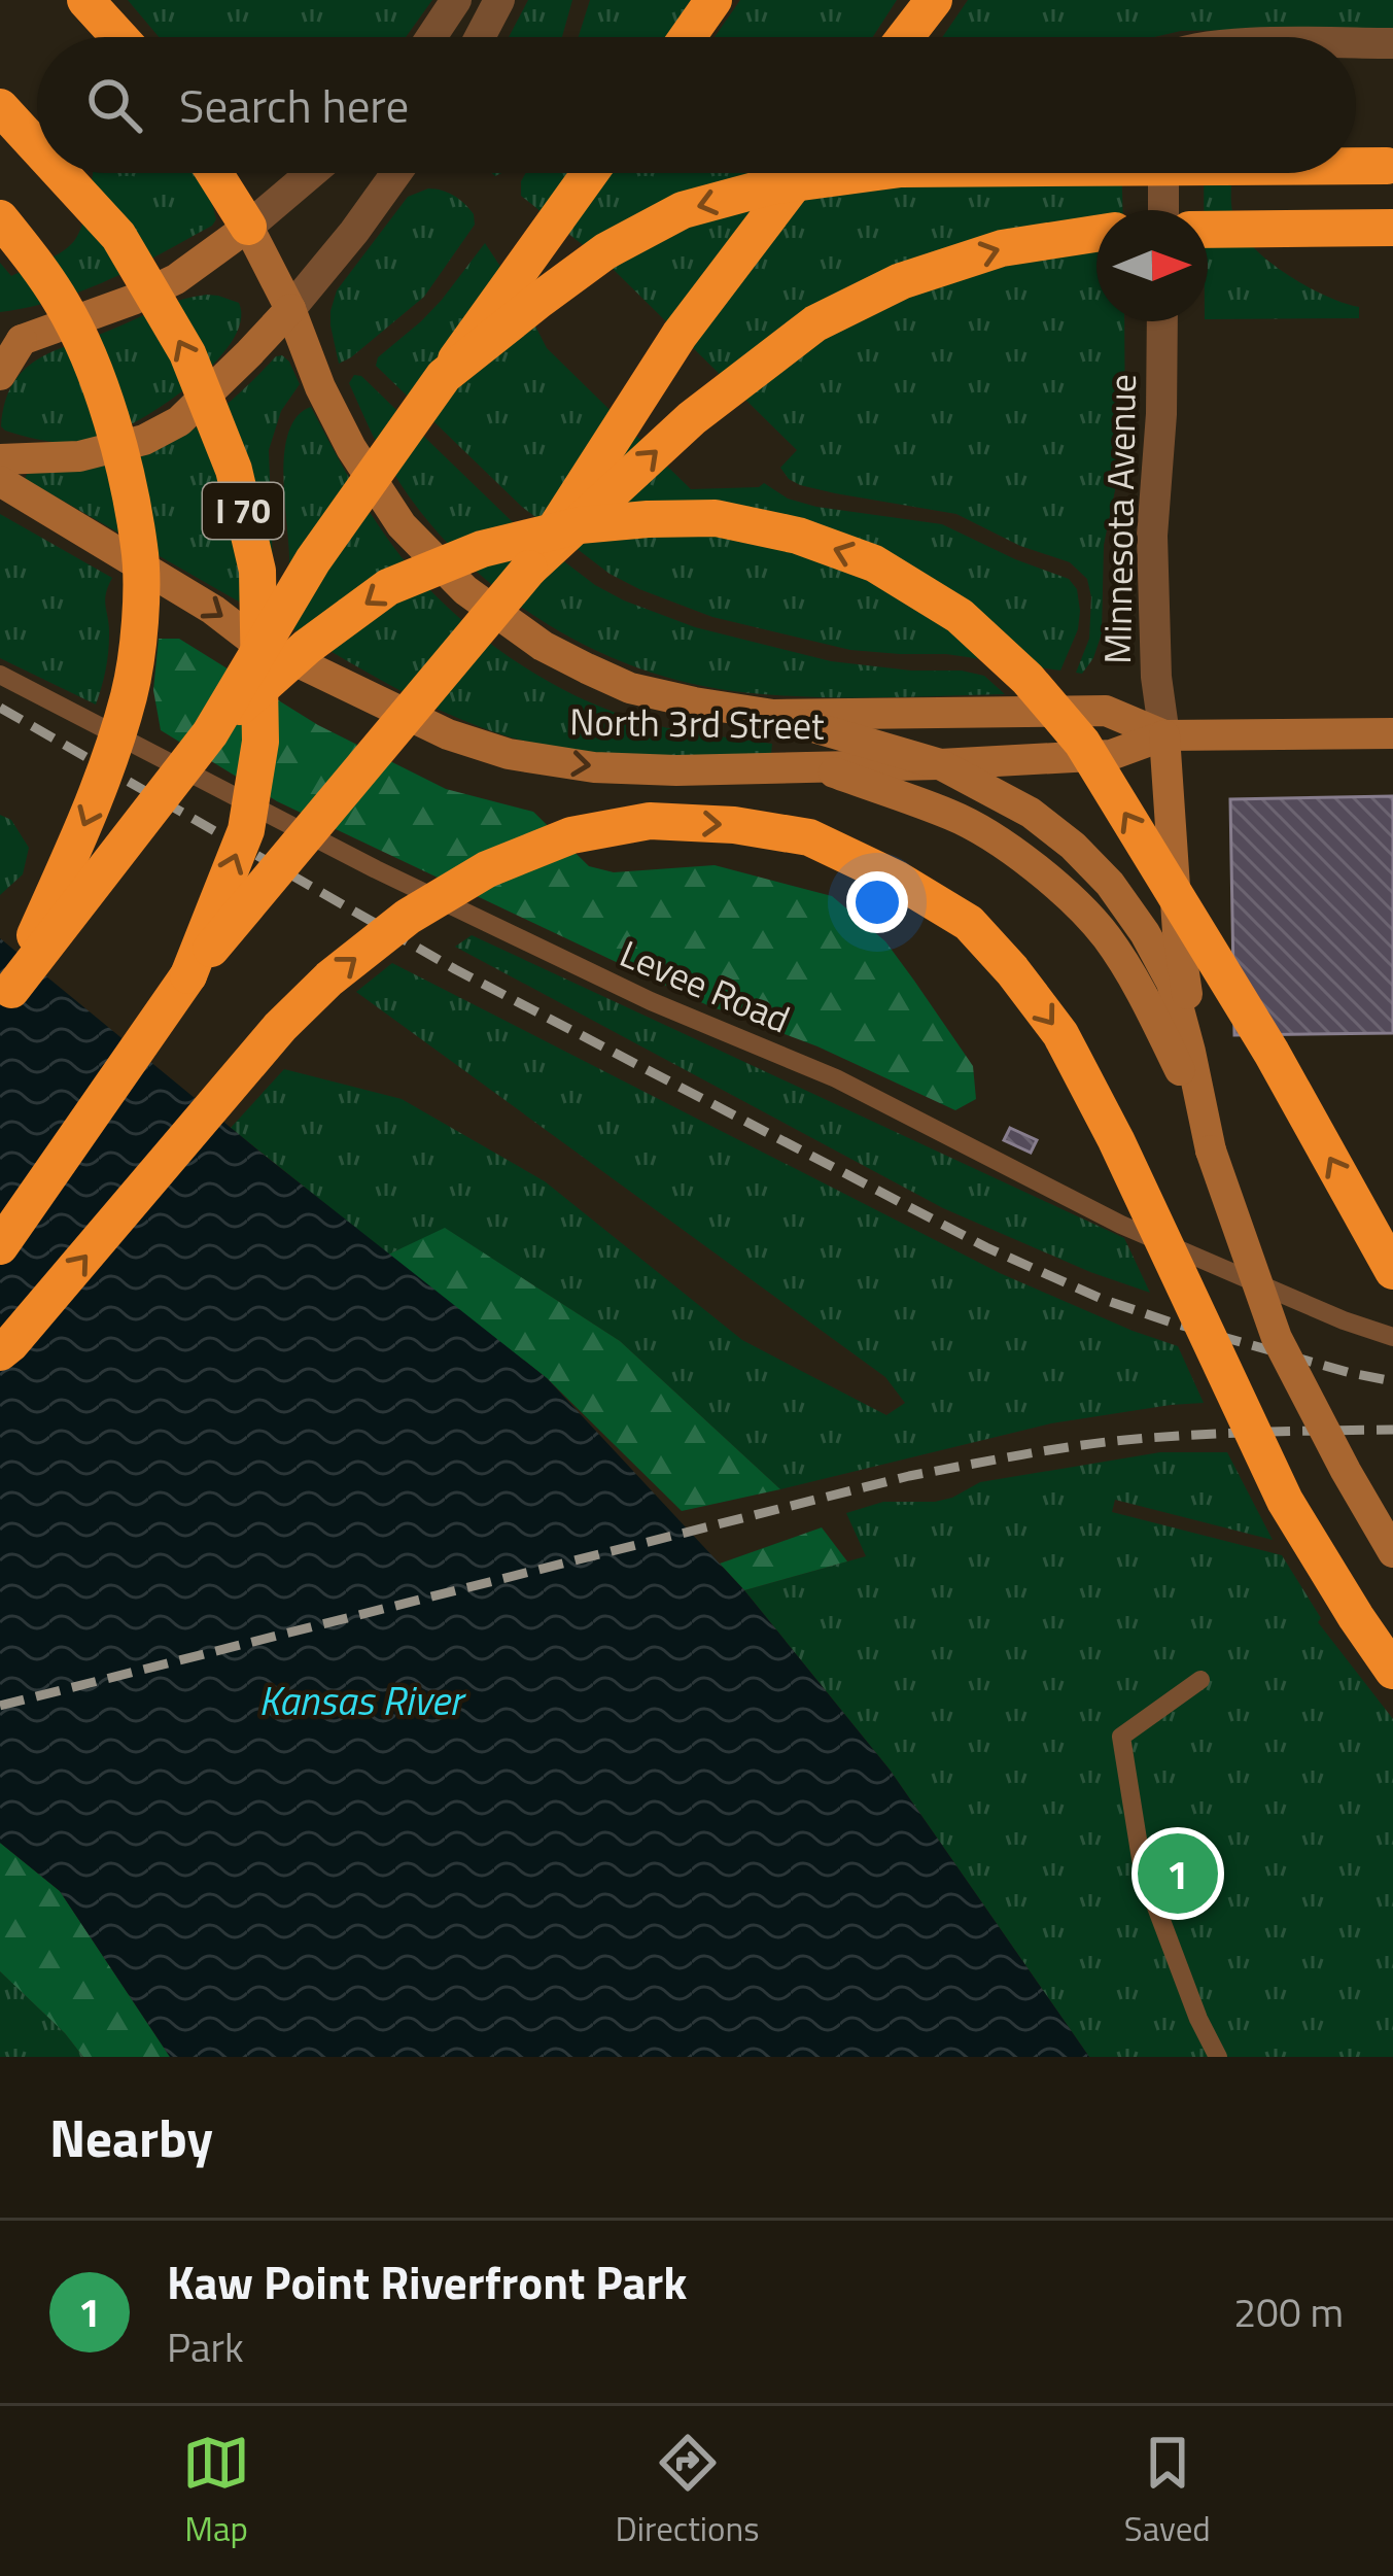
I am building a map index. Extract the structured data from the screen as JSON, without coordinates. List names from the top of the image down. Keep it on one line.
{"streets":{"highway":["I 70"],"main road":["North 3rd Street"],"street":["Minnesota Avenue"],"lane":["Levee Road"]},"crossings":[["Minnesota Avenue","North 3rd Street"]],"water":["Kansas River"],"north":"right","page":{"search":"Search here","pins":"1","heading":"Nearby","list":[{"mark":"1","name":"Kaw Point Riverfront Park","note":"Park","value":"200 m"}],"nav":["Map","Directions","Saved"]}}
